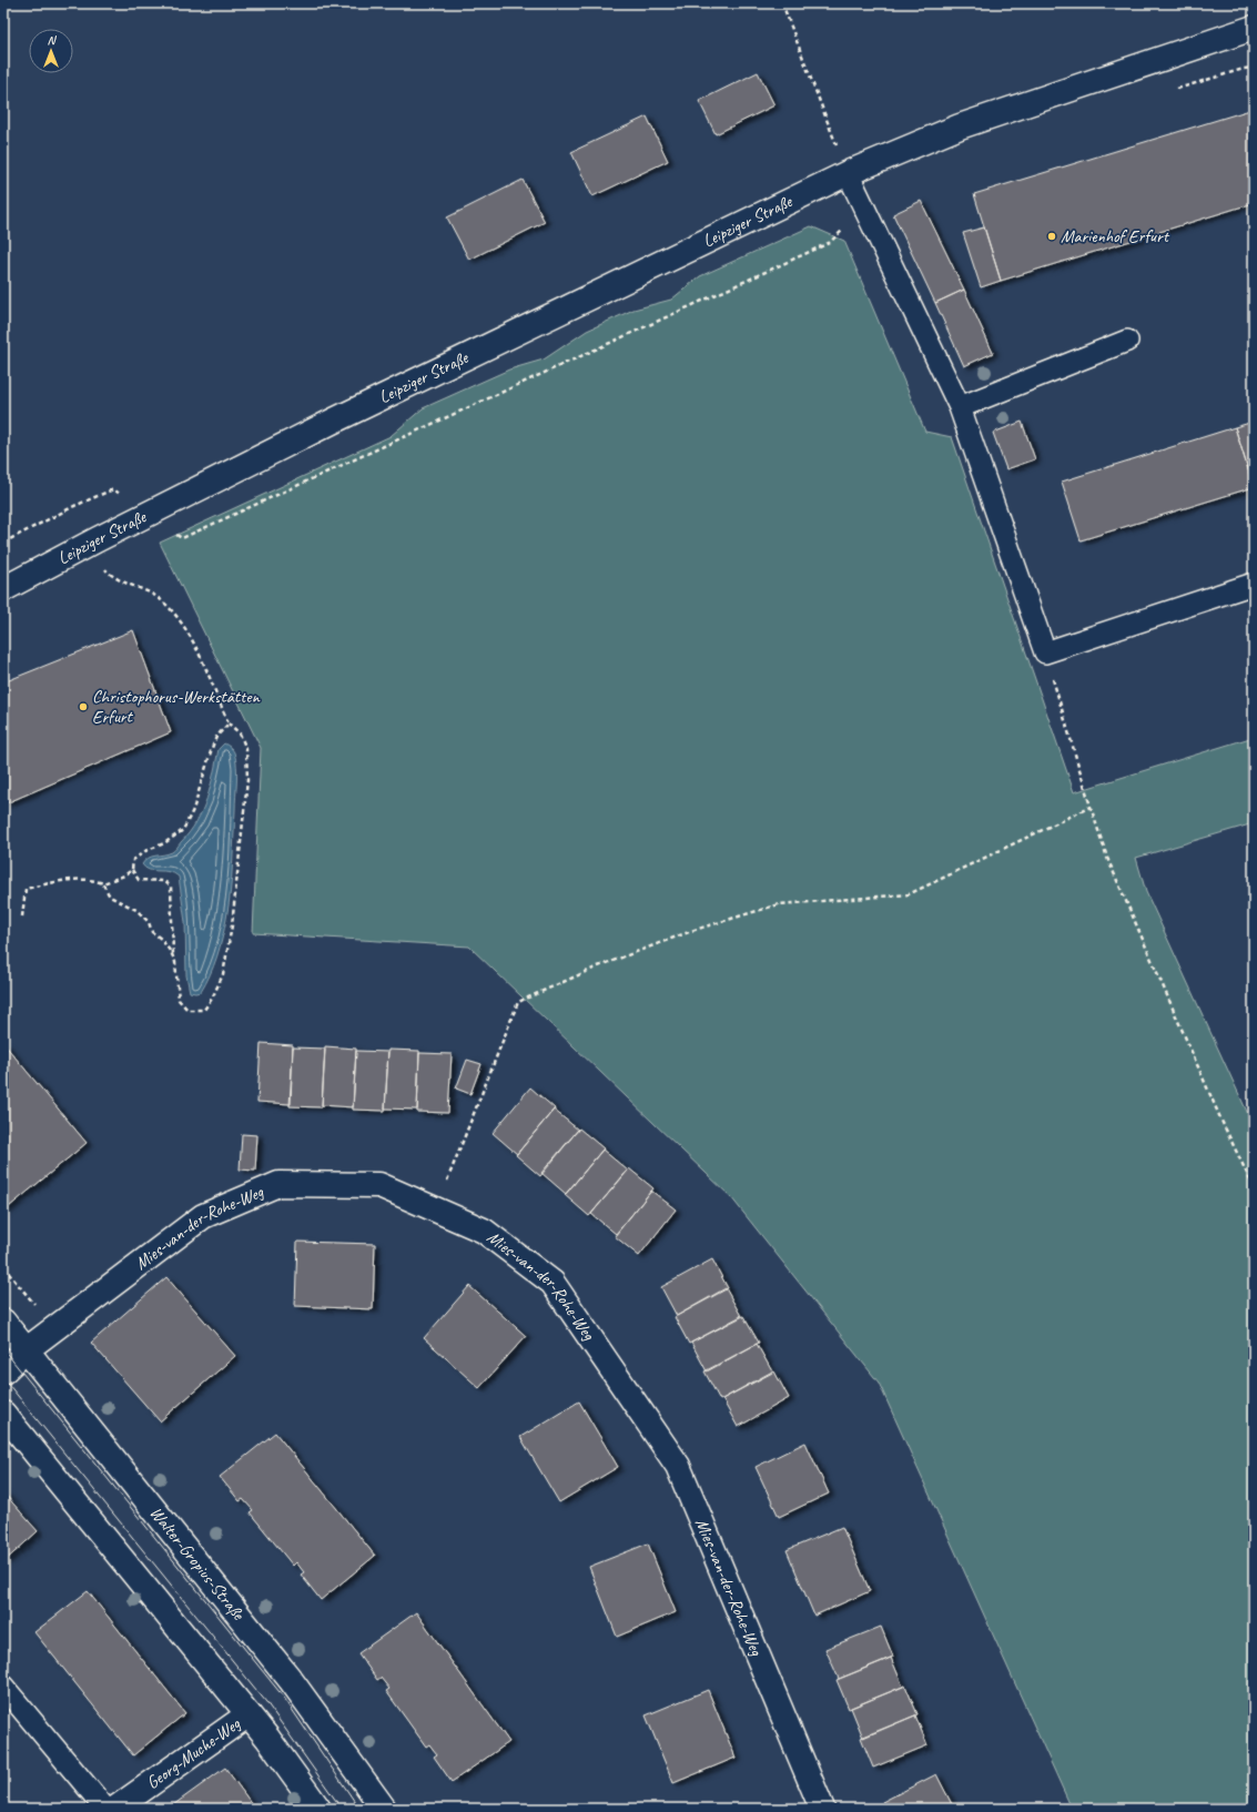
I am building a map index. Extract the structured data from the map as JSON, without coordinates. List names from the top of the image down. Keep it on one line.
{"streets":{"street":["Leipziger Straße","Mies-van-der-Rohe-Weg","Walter-Gropius-Straße","Georg-Muche-Weg"]},"crossings":[["Mies-van-der-Rohe-Weg","Walter-Gropius-Straße"]],"places":["Marienhof Erfurt","Christophorus-Werkstätten Erfurt"],"north":"top"}
